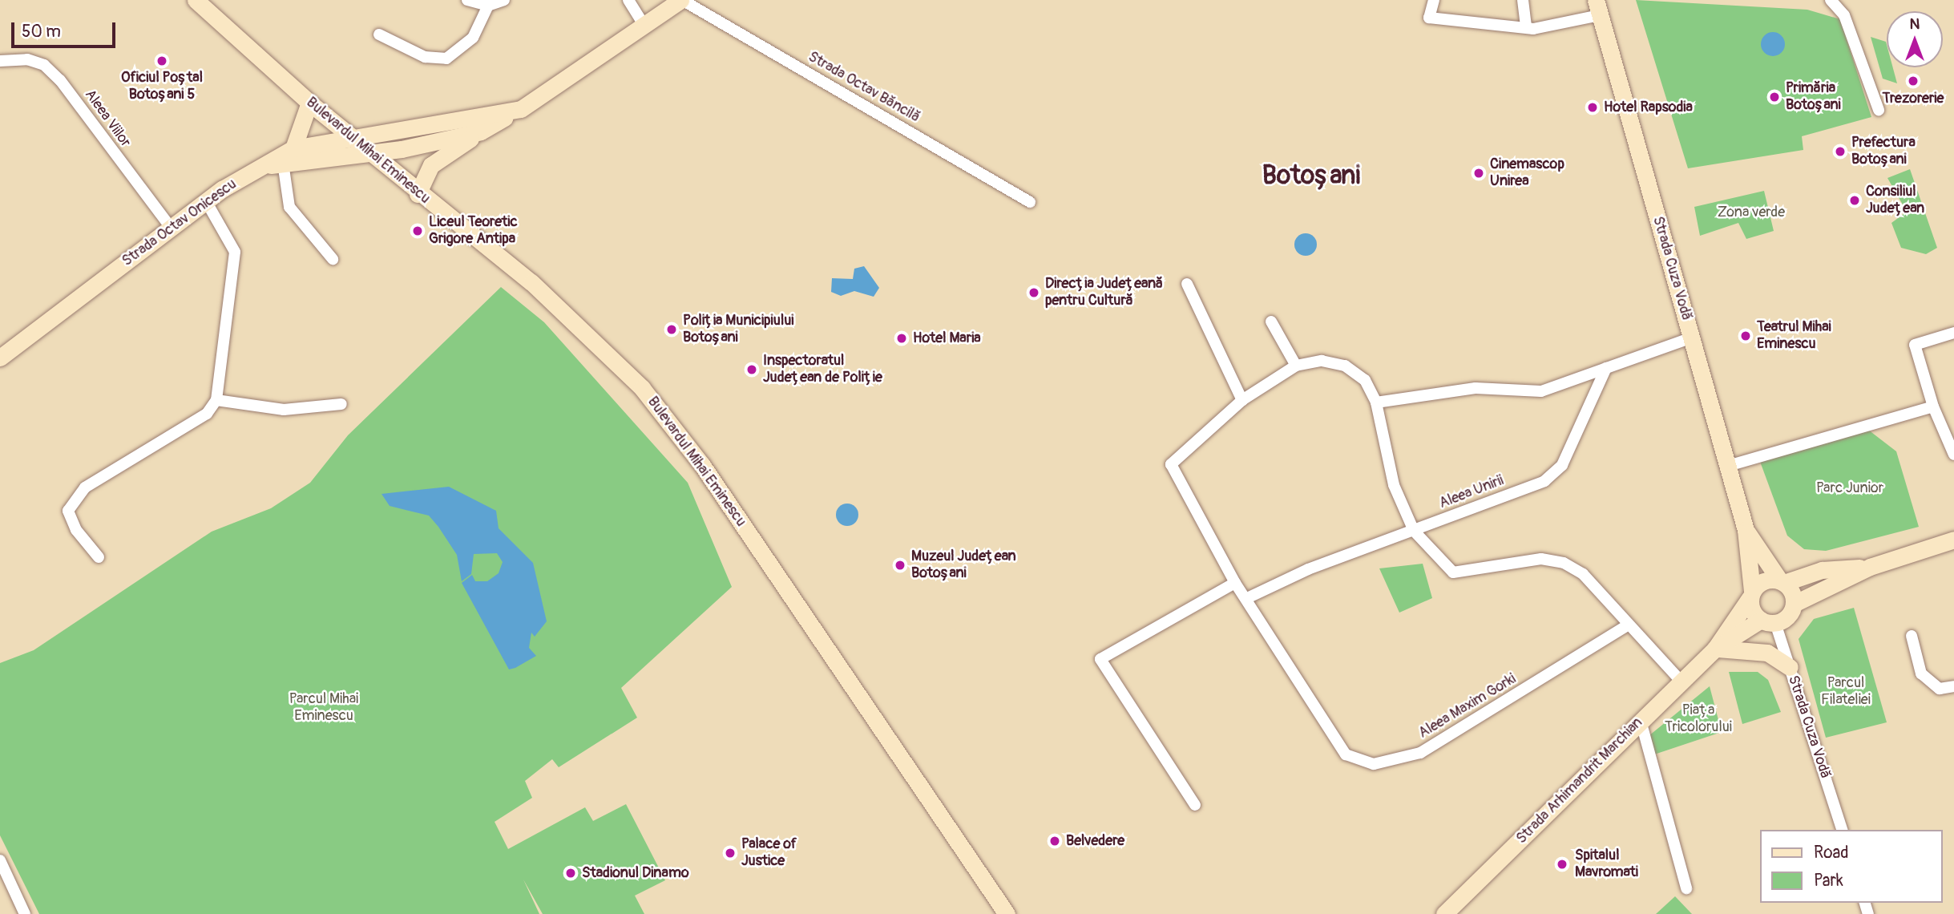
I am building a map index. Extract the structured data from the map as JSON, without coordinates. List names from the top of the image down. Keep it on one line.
{"streets":{"main road":["Bulevardul Mihai Eminescu","Strada Octav Onicescu","Strada Cuza Vodă","Strada Arhimandrit Marchian"],"street":["Strada Octav Băncilă","Aleea Viilor","Aleea Unirii","Aleea Maxim Gorki"]},"crossings":[["Strada Octav Băncilă","Strada Octav Onicescu"],["Aleea Viilor","Strada Octav Onicescu"],["Bulevardul Mihai Eminescu","Strada Octav Onicescu"],["Strada Cuza Vodă","Strada Arhimandrit Marchian"],["Aleea Unirii","Aleea Maxim Gorki"]],"districts":["Botoșani"],"parks":["Zona verde","Parc Junior","Parcul Filateliei","Parcul Mihai Eminescu","Piața Tricolorului"],"places":["Oficiul Poștal Botoșani 5","Trezorerie","Primăria Botoșani","Hotel Rapsodia","Prefectura Botoșani","Cinemascop Unirea","Consiliul Județean","Liceul Teoretic Grigore Antipa","Direcția Județeană pentru Cultură","Poliția Municipiului Botoșani","Teatrul Mihai Eminescu","Hotel Maria","Inspectoratul Județean de Poliție","Muzeul Județean Botoșani","Belvedere","Palace of Justice","Spitalul Mavromati","Stadionul Dinamo"],"legend":["Road","Park"],"scale_bar":"50 m","north":"top"}
